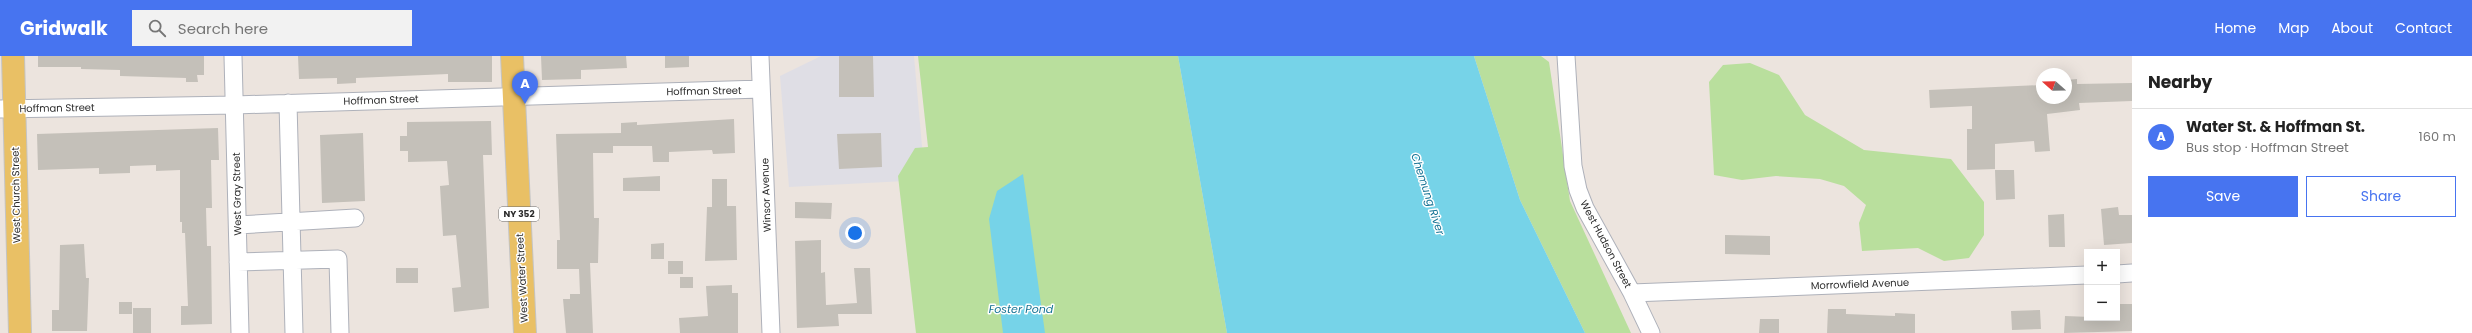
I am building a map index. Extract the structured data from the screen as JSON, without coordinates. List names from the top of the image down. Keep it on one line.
{"streets":{"main road":["West Church Street","NY 352","West Water Street"],"street":["Hoffman Street","West Gray Street","Winsor Avenue","West Hudson Street","Morrowfield Avenue"]},"crossings":[["Hoffman Street","West Gray Street"],["Hoffman Street","West Church Street"],["Hoffman Street","Winsor Avenue"],["Hoffman Street","West Water Street"],["West Hudson Street","Morrowfield Avenue"]],"water":["Chemung River","Foster Pond"],"north":"left","page":{"header":"Gridwalk","search":"Search here","nav":["Home","Map","About","Contact"],"heading":"Nearby","pins":"A","list":[{"mark":"A","name":"Water St. & Hoffman St.","note":"Bus stop · Hoffman Street","value":"160 m"}],"buttons":["Save","Share"],"map_buttons":["+","−"]}}
